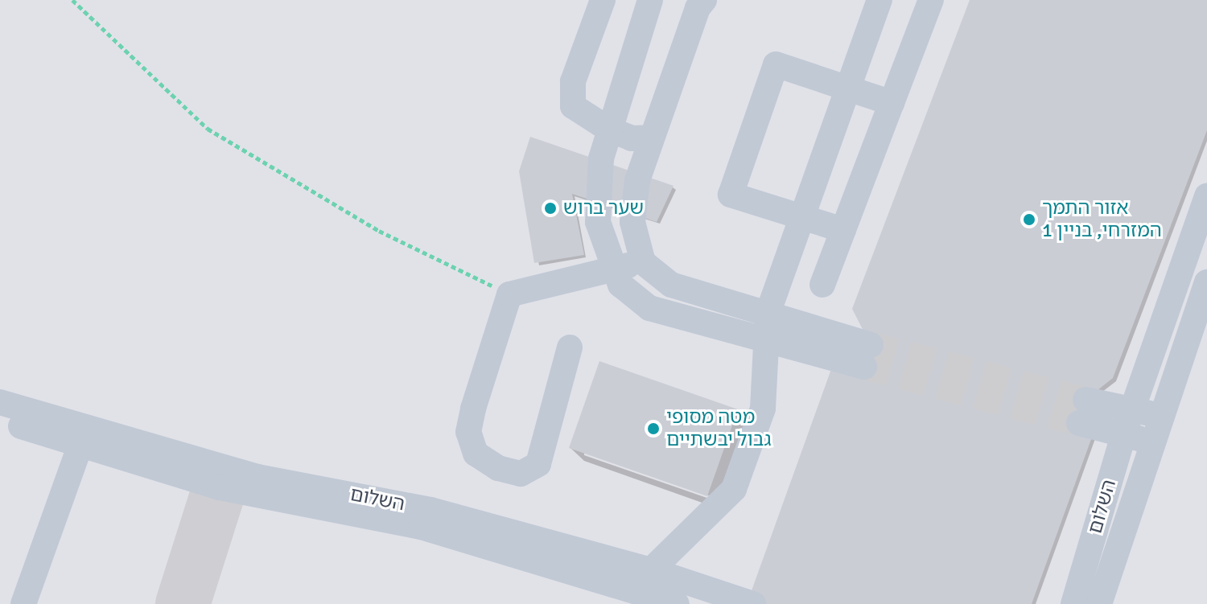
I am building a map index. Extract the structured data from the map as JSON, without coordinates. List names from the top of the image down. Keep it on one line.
{"streets":{"street":["השלום"]},"places":["שער ברוש","אזור התמך המזרחי, בניין 1","מטה מסופי גבול יבשתיים"]}
